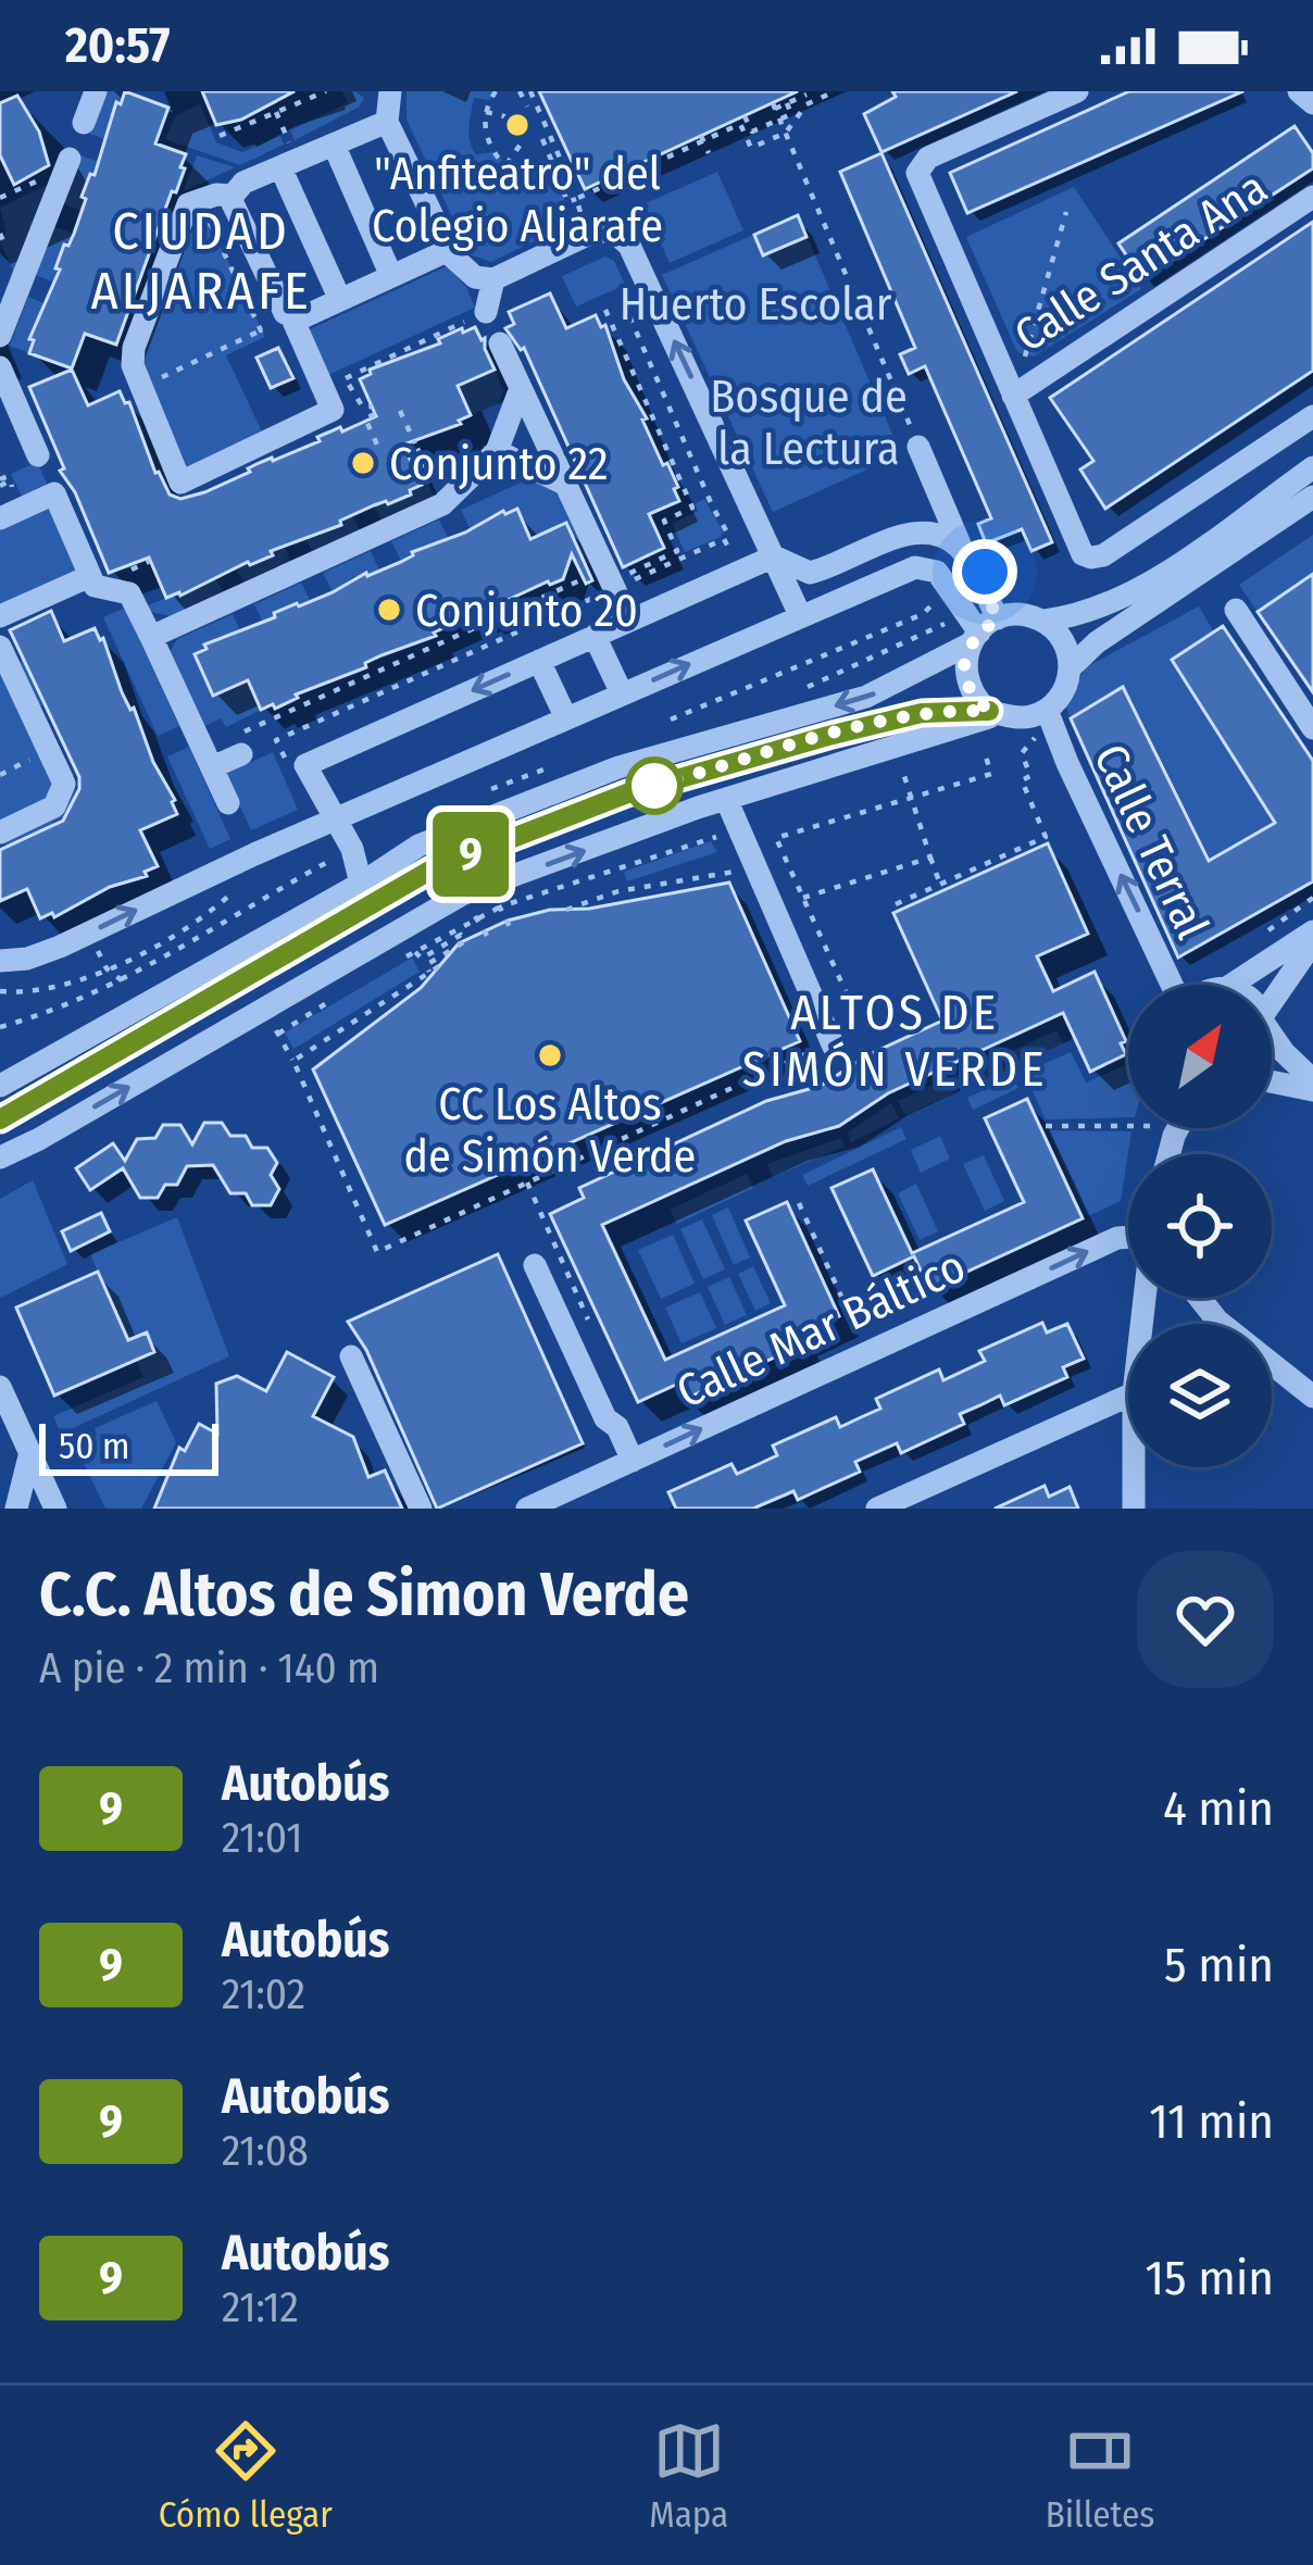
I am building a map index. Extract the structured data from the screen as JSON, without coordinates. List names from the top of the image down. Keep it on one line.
{"streets":{"street":["Calle Santa Ana","Calle Terral","Calle Mar Báltico"]},"one_way":["Calle Terral"],"districts":["CIUDAD ALJARAFE","ALTOS DE SIMÓN VERDE"],"parks":["Huerto Escolar","Bosque de la Lectura"],"places":["\"Anfiteatro\" del Colegio Aljarafe","Conjunto 22","Conjunto 20","CC Los Altos de Simón Verde"],"lines":["bus line 9"],"scale_bar":"50 m","north":"top right","page":{"status":"20:57","on_map":"9","scale":"50 m","heading":["C.C. Altos de Simon Verde","A pie · 2 min · 140 m"],"list":[{"mark":"9","name":"Autobús","note":"21:01","value":"4 min"},{"mark":"9","name":"Autobús","note":"21:02","value":"5 min"},{"mark":"9","name":"Autobús","note":"21:08","value":"11 min"},{"mark":"9","name":"Autobús","note":"21:12","value":"15 min"}],"tabs":["Cómo llegar","Mapa","Billetes"]}}
